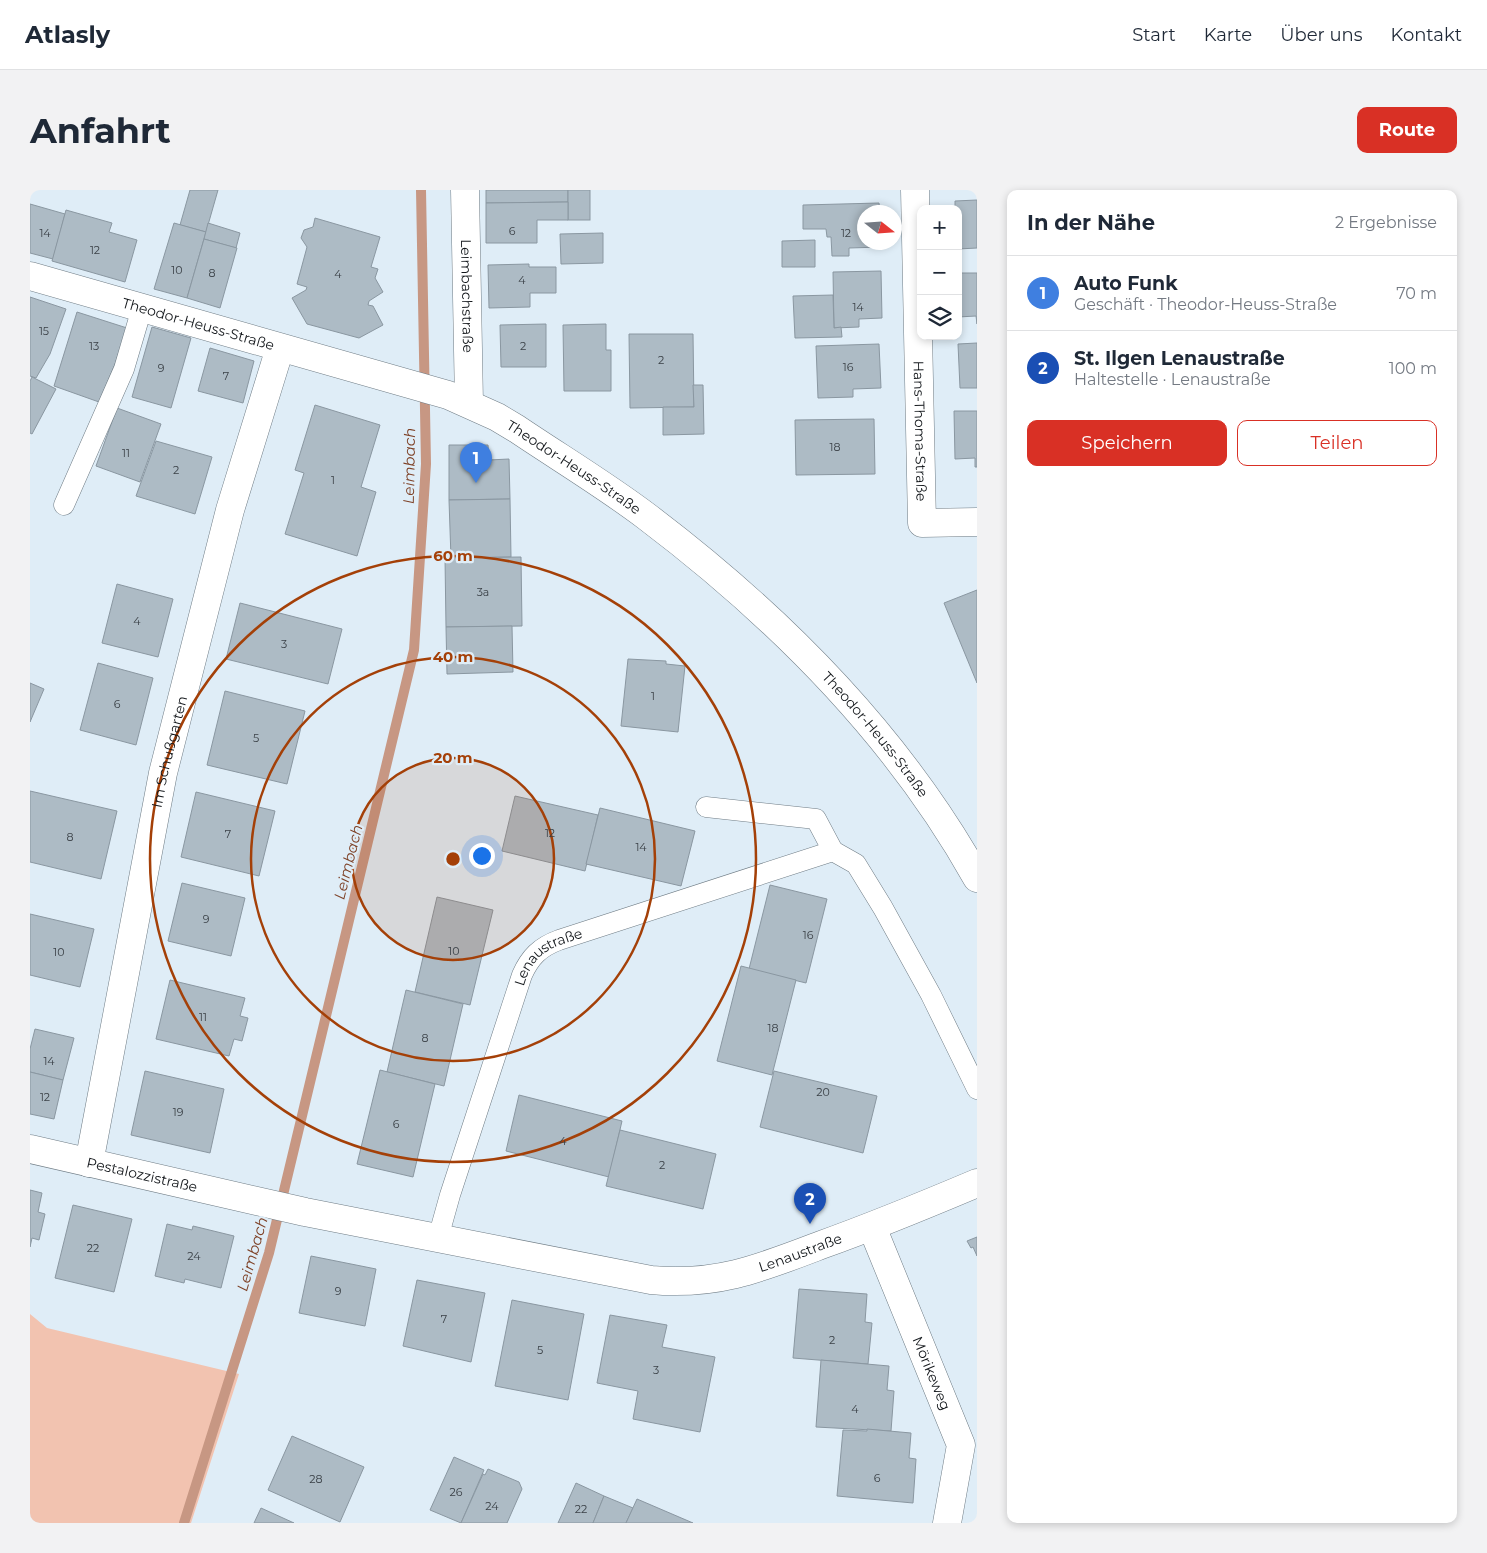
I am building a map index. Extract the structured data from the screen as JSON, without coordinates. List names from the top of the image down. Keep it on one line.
{"streets":{"street":["Leimbachstraße","Theodor-Heuss-Straße","Hans-Thoma-Straße","Im Schußgarten","Lenaustraße","Pestalozzistraße","Mörikeweg"]},"crossings":[["Leimbachstraße","Theodor-Heuss-Straße"],["Theodor-Heuss-Straße","Im Schußgarten"],["Im Schußgarten","Pestalozzistraße"],["Lenaustraße","Pestalozzistraße"],["Lenaustraße","Mörikeweg"]],"water":["Leimbach"],"house_numbers":["6","14","12","12","10","8","4","4","14","15","13","2","2","16","9","7","18","11","2","1","3a","4","3","1","6","5","12","7","8","14","9","16","10","10","11","18","8","14","20","12","19","6","4","2","22","24","9","7","2","5","3","4","6","28","26","24","22"],"north":"right","page":{"header":"Atlasly","nav":["Start","Karte","Über uns","Kontakt"],"buttons":["Route",["Speichern","Teilen"]],"title":"Anfahrt","heading":["In der Nähe","2 Ergebnisse"],"map_buttons":["+","−"],"list":[{"mark":"1","name":"Auto Funk","note":"Geschäft · Theodor-Heuss-Straße","value":"70 m"},{"mark":"2","name":"St. Ilgen Lenaustraße","note":"Haltestelle · Lenaustraße","value":"100 m"}],"pins":["1","2"]},"rings":["60 m","40 m","20 m"]}
